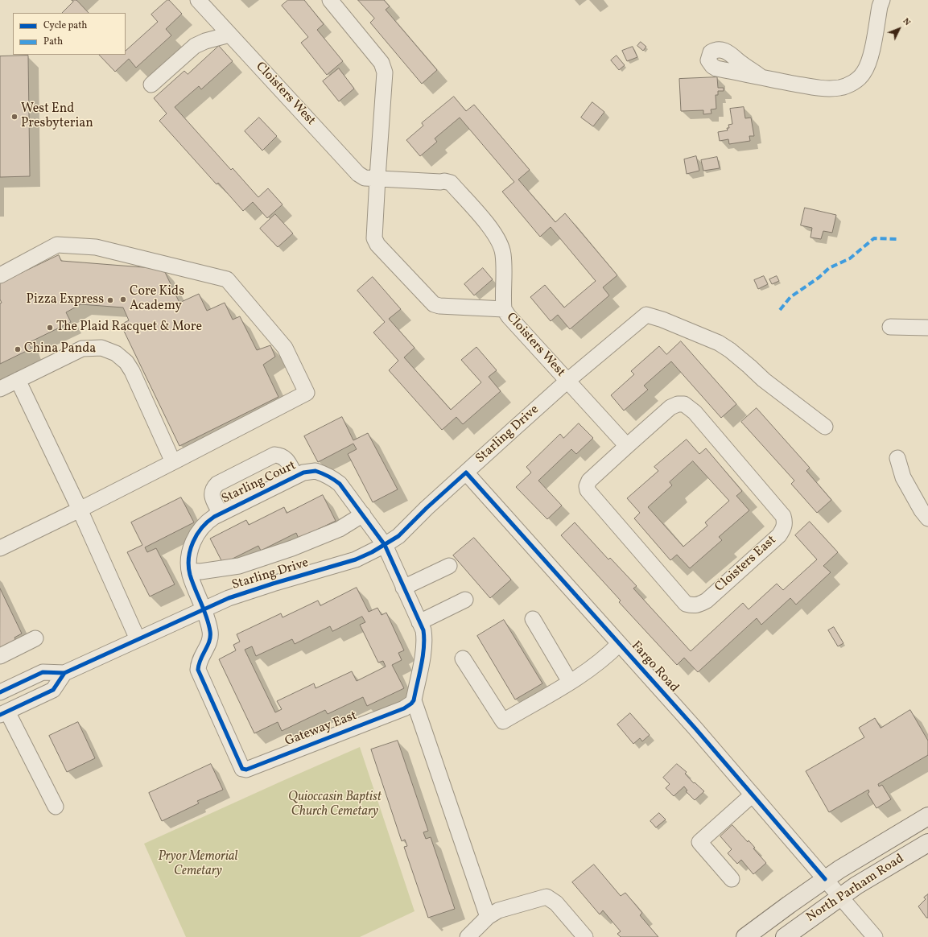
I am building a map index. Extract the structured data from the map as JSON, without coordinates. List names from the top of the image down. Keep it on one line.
{"streets":{"highway":["North Parham Road"],"street":["Cloisters West","Starling Drive","Starling Court","Cloisters East","Fargo Road","Gateway East"]},"crossings":[["Cloisters West","Starling Drive"],["Starling Drive","Starling Court"],["Starling Drive","Fargo Road"],["Starling Drive","Gateway East"],["Starling Court","Gateway East"],["Fargo Road","North Parham Road"]],"parks":["Quioccasin Baptist Church Cemetary","Pryor Memorial Cemetary"],"places":["West End Presbyterian","Core Kids Academy","Pizza Express","The Plaid Racquet & More","China Panda"],"legend":["Cycle path","Path"],"north":"top right"}
